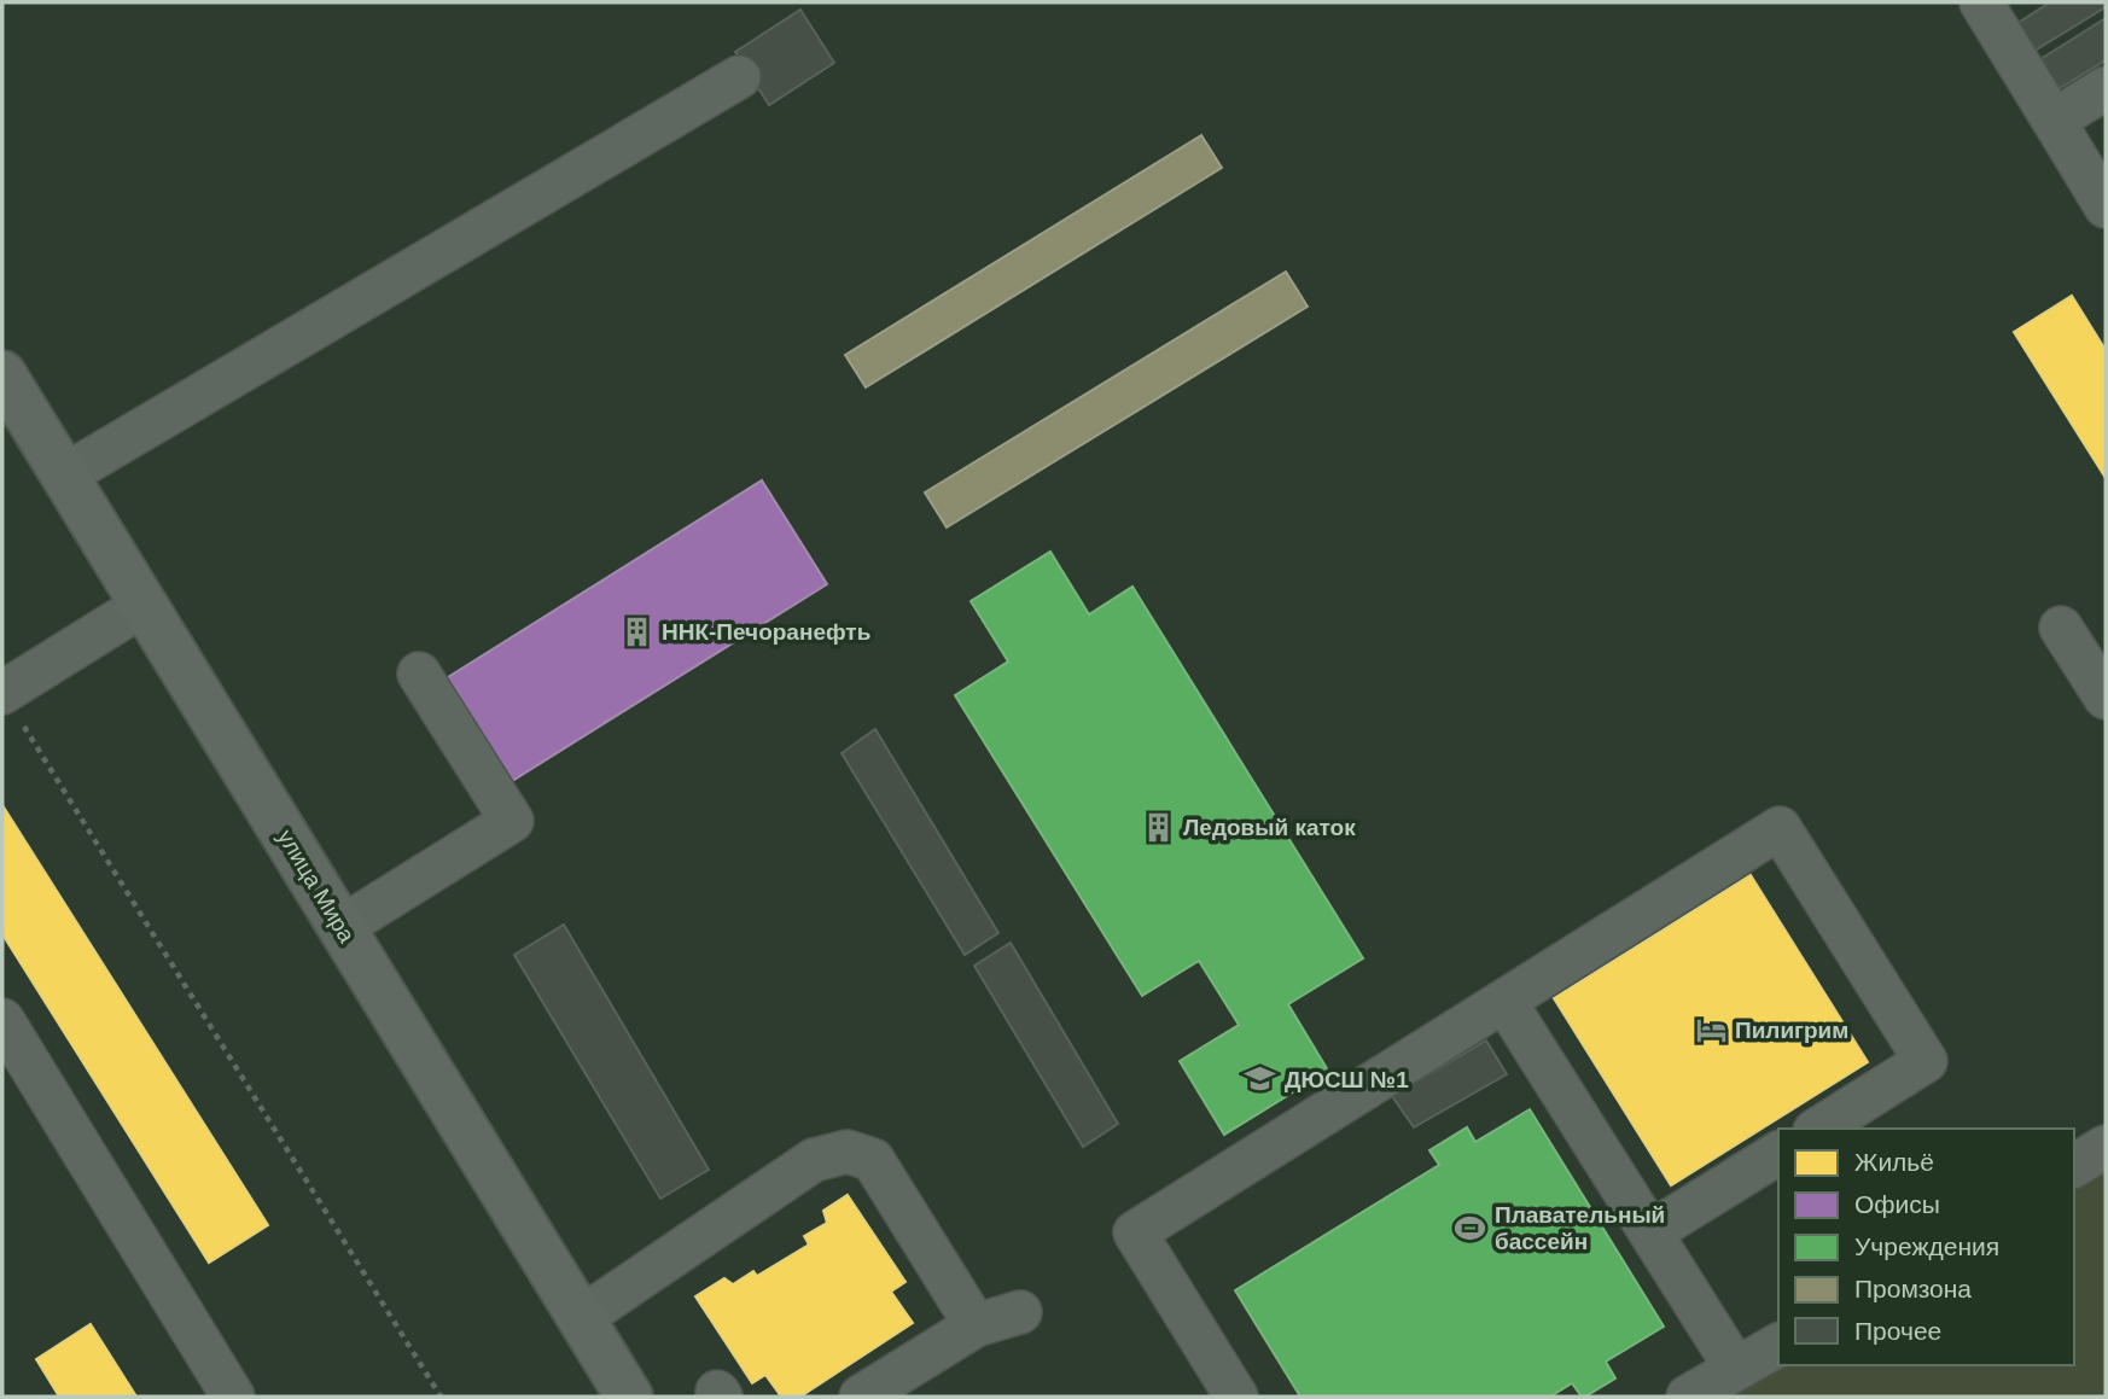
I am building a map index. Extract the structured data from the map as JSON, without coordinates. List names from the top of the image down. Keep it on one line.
{"streets":{"main road":["улица Мира"]},"places":{"building":["ННК-Печоранефть","Ледовый каток"],"hotel":["Пилигрим"],"school or university":["ДЮСШ №1"],"sports":["Плавательный бассейн"]},"legend":["Жильё","Офисы","Учреждения","Промзона","Прочее"]}
